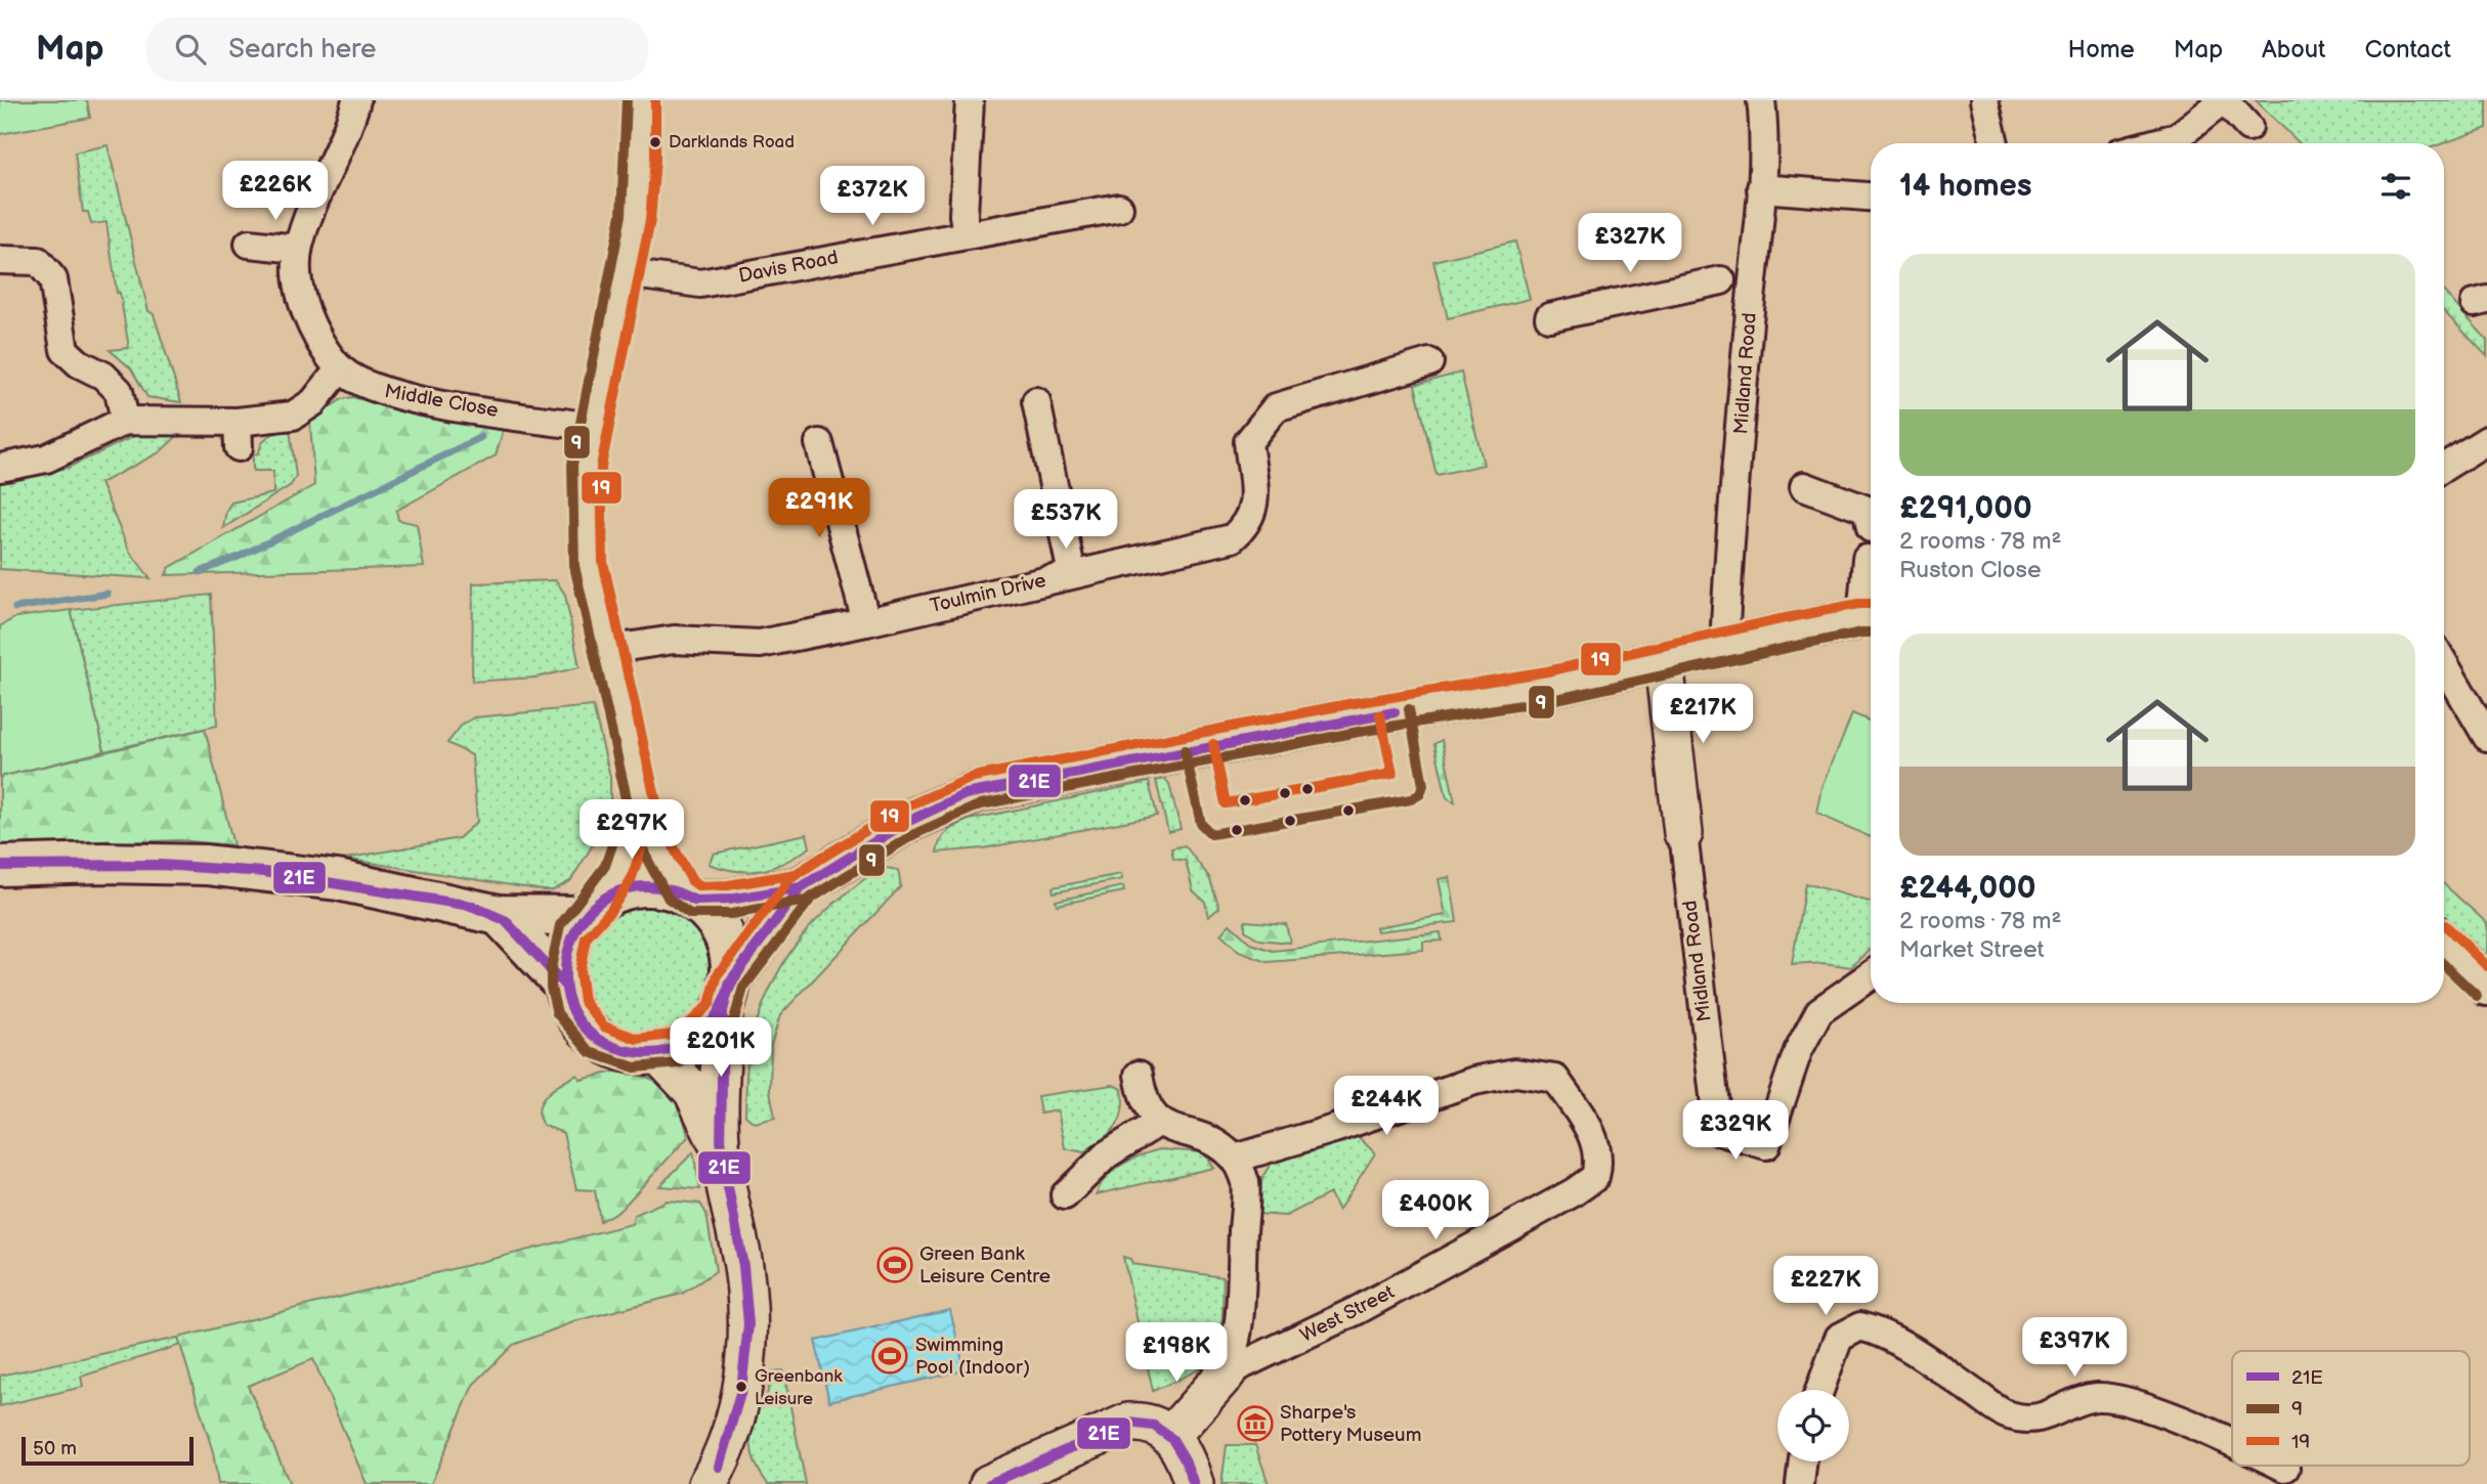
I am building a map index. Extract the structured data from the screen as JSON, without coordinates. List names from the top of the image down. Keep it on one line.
{"streets":{"street":["Davis Road","Midland Road","Middle Close","Toulmin Drive","West Street"]},"places":{"other":["Darklands Road","Greenbank Leisure"],"sports":["Green Bank Leisure Centre","Swimming Pool (Indoor)"],"museum":["Sharpe's Pottery Museum"]},"lines":["transit line 9","transit line 19","transit line 21E"],"legend":["21E","9","19"],"scale_bar":"50 m","page":{"header":"Map","search":"Search here","nav":["Home","Map","About","Contact"],"heading":"14 homes","price":["£226K","£372K","£327K","£291K","£537K","£217K","£297K","£201K","£244K","£329K","£400K","£227K","£397K","£198K"],"list":[{"name":"£291,000","note":"2 rooms · 78 m² · Ruston Close"},{"name":"£244,000","note":"2 rooms · 78 m² · Market Street"}],"scale":"50 m"}}
